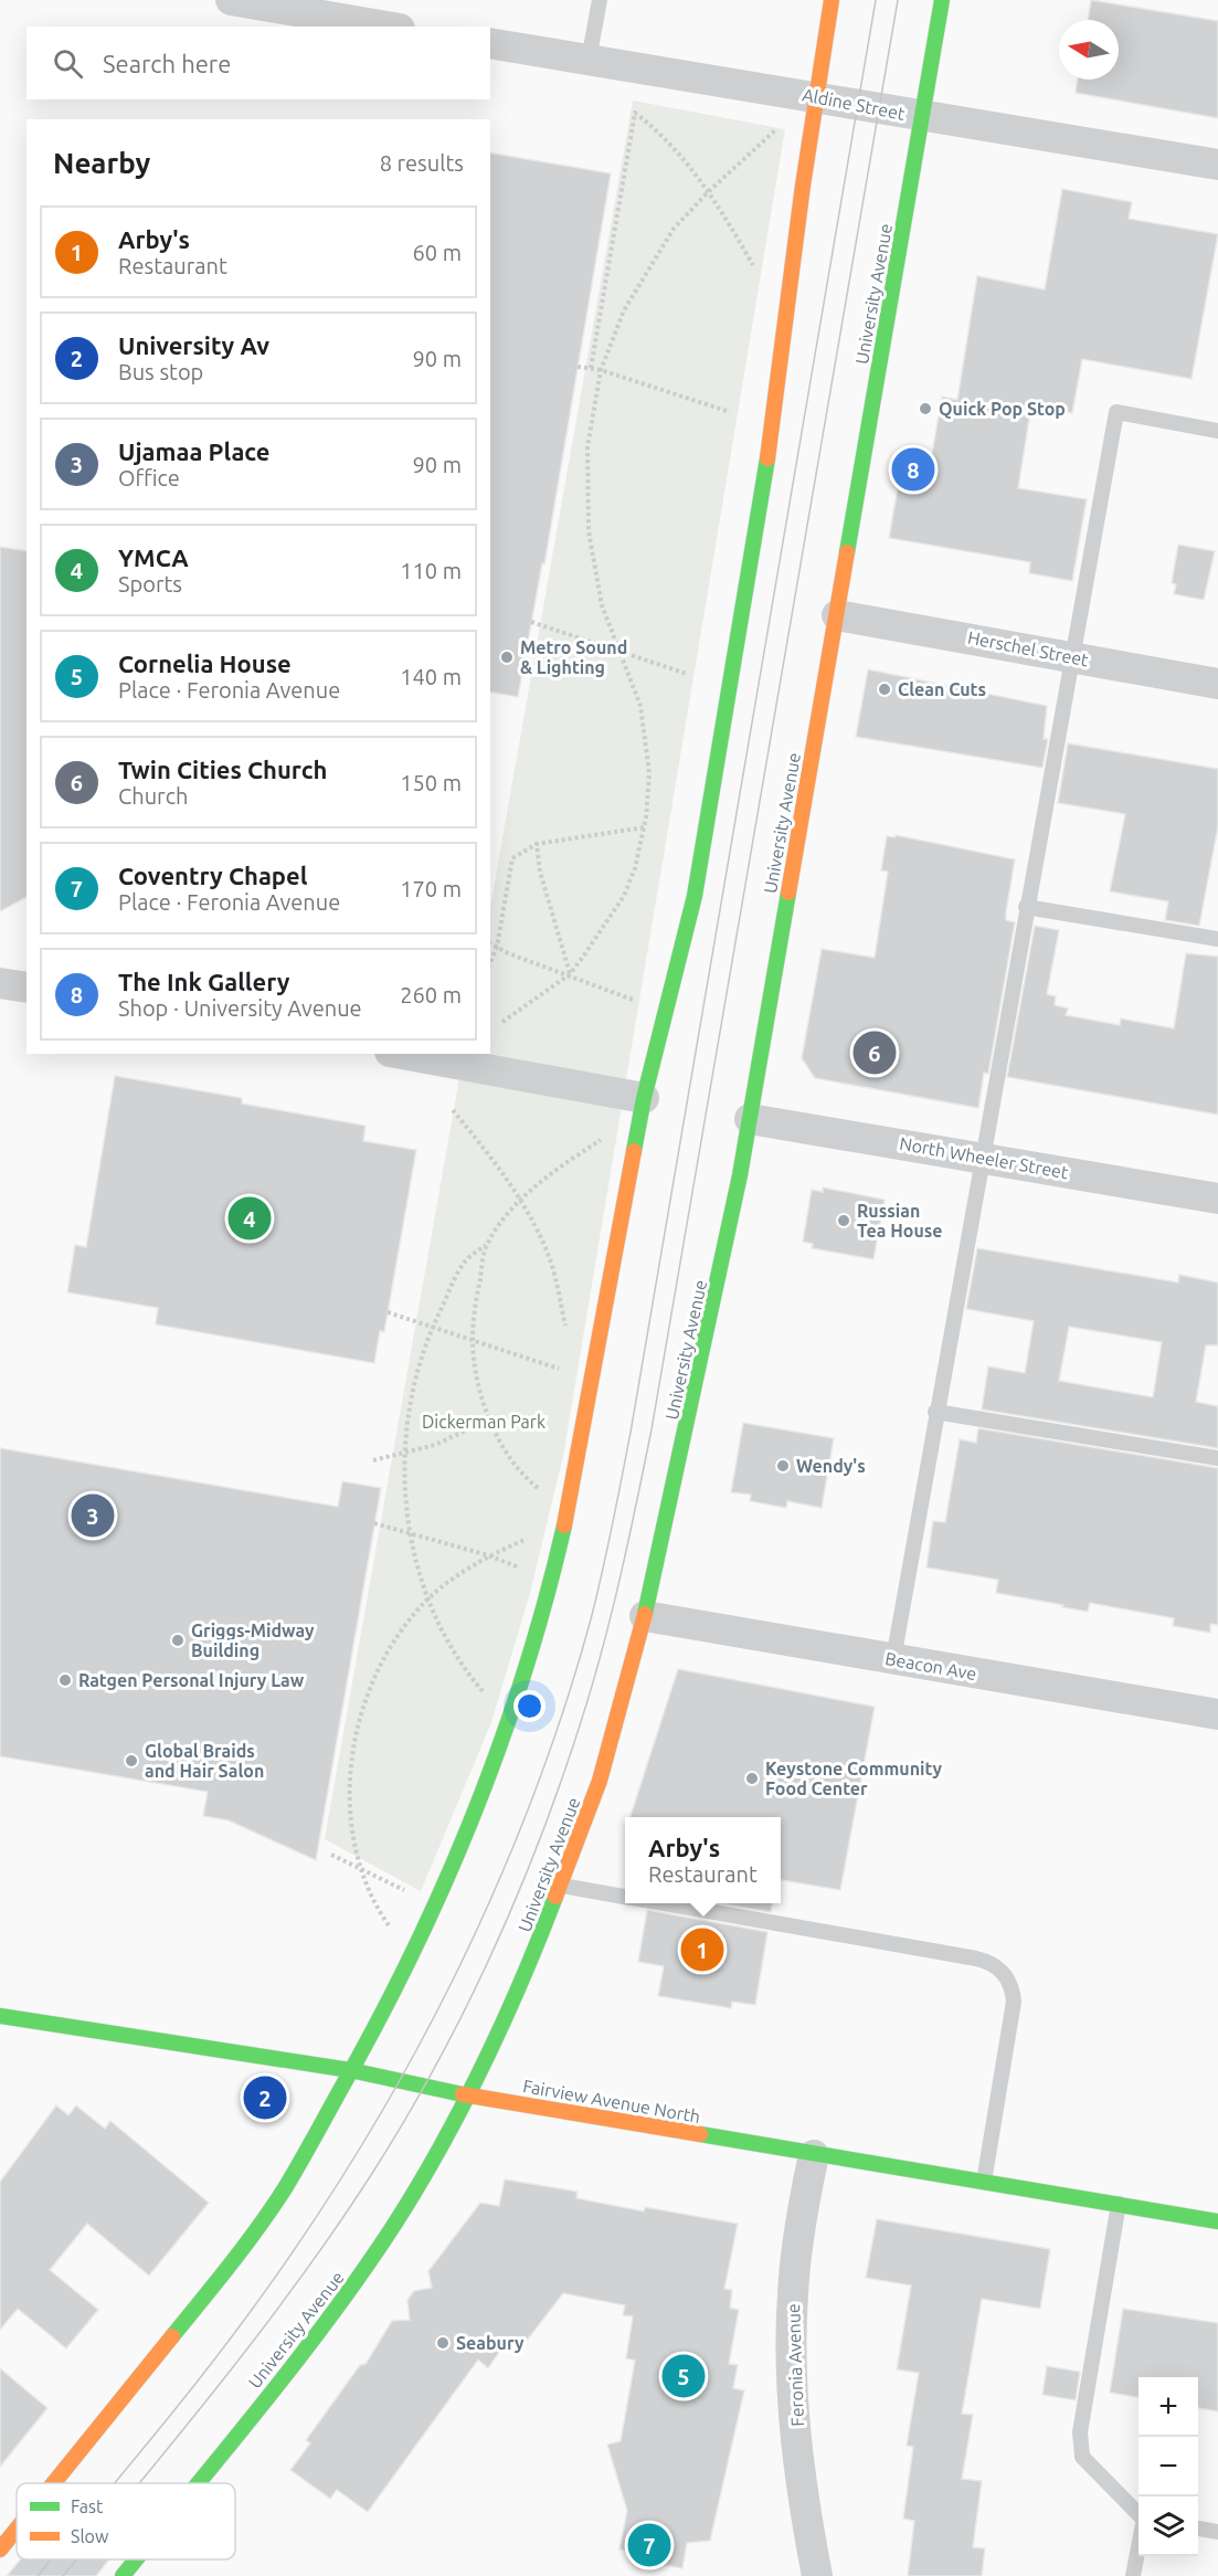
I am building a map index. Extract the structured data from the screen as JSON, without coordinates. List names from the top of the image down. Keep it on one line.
{"streets":{"main road":["University Avenue","Fairview Avenue North"],"street":["Aldine Street","Herschel Street","North Wheeler Street","Beacon Ave","Feronia Avenue"]},"crossings":[["Aldine Street","University Avenue"],["University Avenue","Herschel Street"],["University Avenue","North Wheeler Street"],["University Avenue","Beacon Ave"],["University Avenue","Fairview Avenue North"],["Fairview Avenue North","Feronia Avenue"]],"parks":["Dickerman Park"],"places":["Quick Pop Stop","Metro Sound & Lighting","Clean Cuts","Russian Tea House","Wendy's","Griggs-Midway Building","Ratgen Personal Injury Law","Global Braids and Hair Salon","Keystone Community Food Center","Seabury"],"legend":["Fast","Slow"],"north":"left","page":{"search":"Search here","heading":["Nearby","8 results"],"list":[{"mark":"1","name":"Arby's","note":"Restaurant","value":"60 m"},{"mark":"2","name":"University Av","note":"Bus stop","value":"90 m"},{"mark":"3","name":"Ujamaa Place","note":"Office","value":"90 m"},{"mark":"4","name":"YMCA","note":"Sports","value":"110 m"},{"mark":"5","name":"Cornelia House","note":"Place · Feronia Avenue","value":"140 m"},{"mark":"6","name":"Twin Cities Church","note":"Church","value":"150 m"},{"mark":"7","name":"Coventry Chapel","note":"Place · Feronia Avenue","value":"170 m"},{"mark":"8","name":"The Ink Gallery","note":"Shop · University Avenue","value":"260 m"}],"pins":["8","6","4","3","1","2","5","7"],"popup":["Arby's","Restaurant"],"map_buttons":["+","−"]}}
